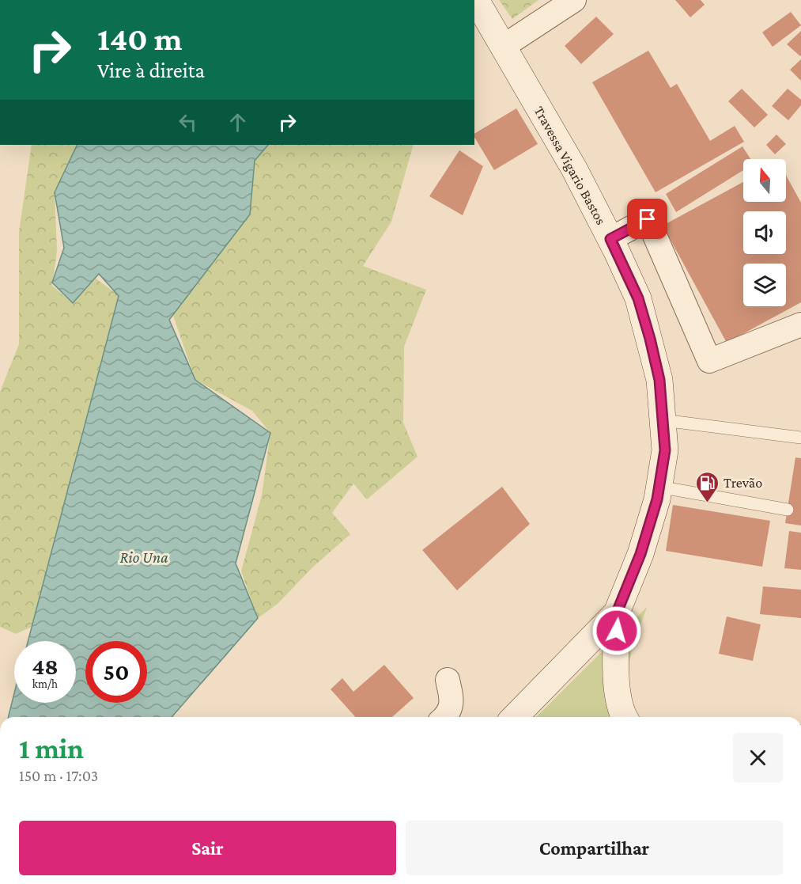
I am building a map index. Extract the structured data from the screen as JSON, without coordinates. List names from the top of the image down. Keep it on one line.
{"streets":{"main road":["Travessa Vigario Bastos"]},"water":["Rio Una"],"places":{"fuel station":["Trevão"]},"north":"top","page":{"turn":["140 m","Vire à direita"],"speed":"48 km/h","limit":"50","heading":["1 min","150 m · 17:03"],"buttons":["Sair","Compartilhar"]}}
